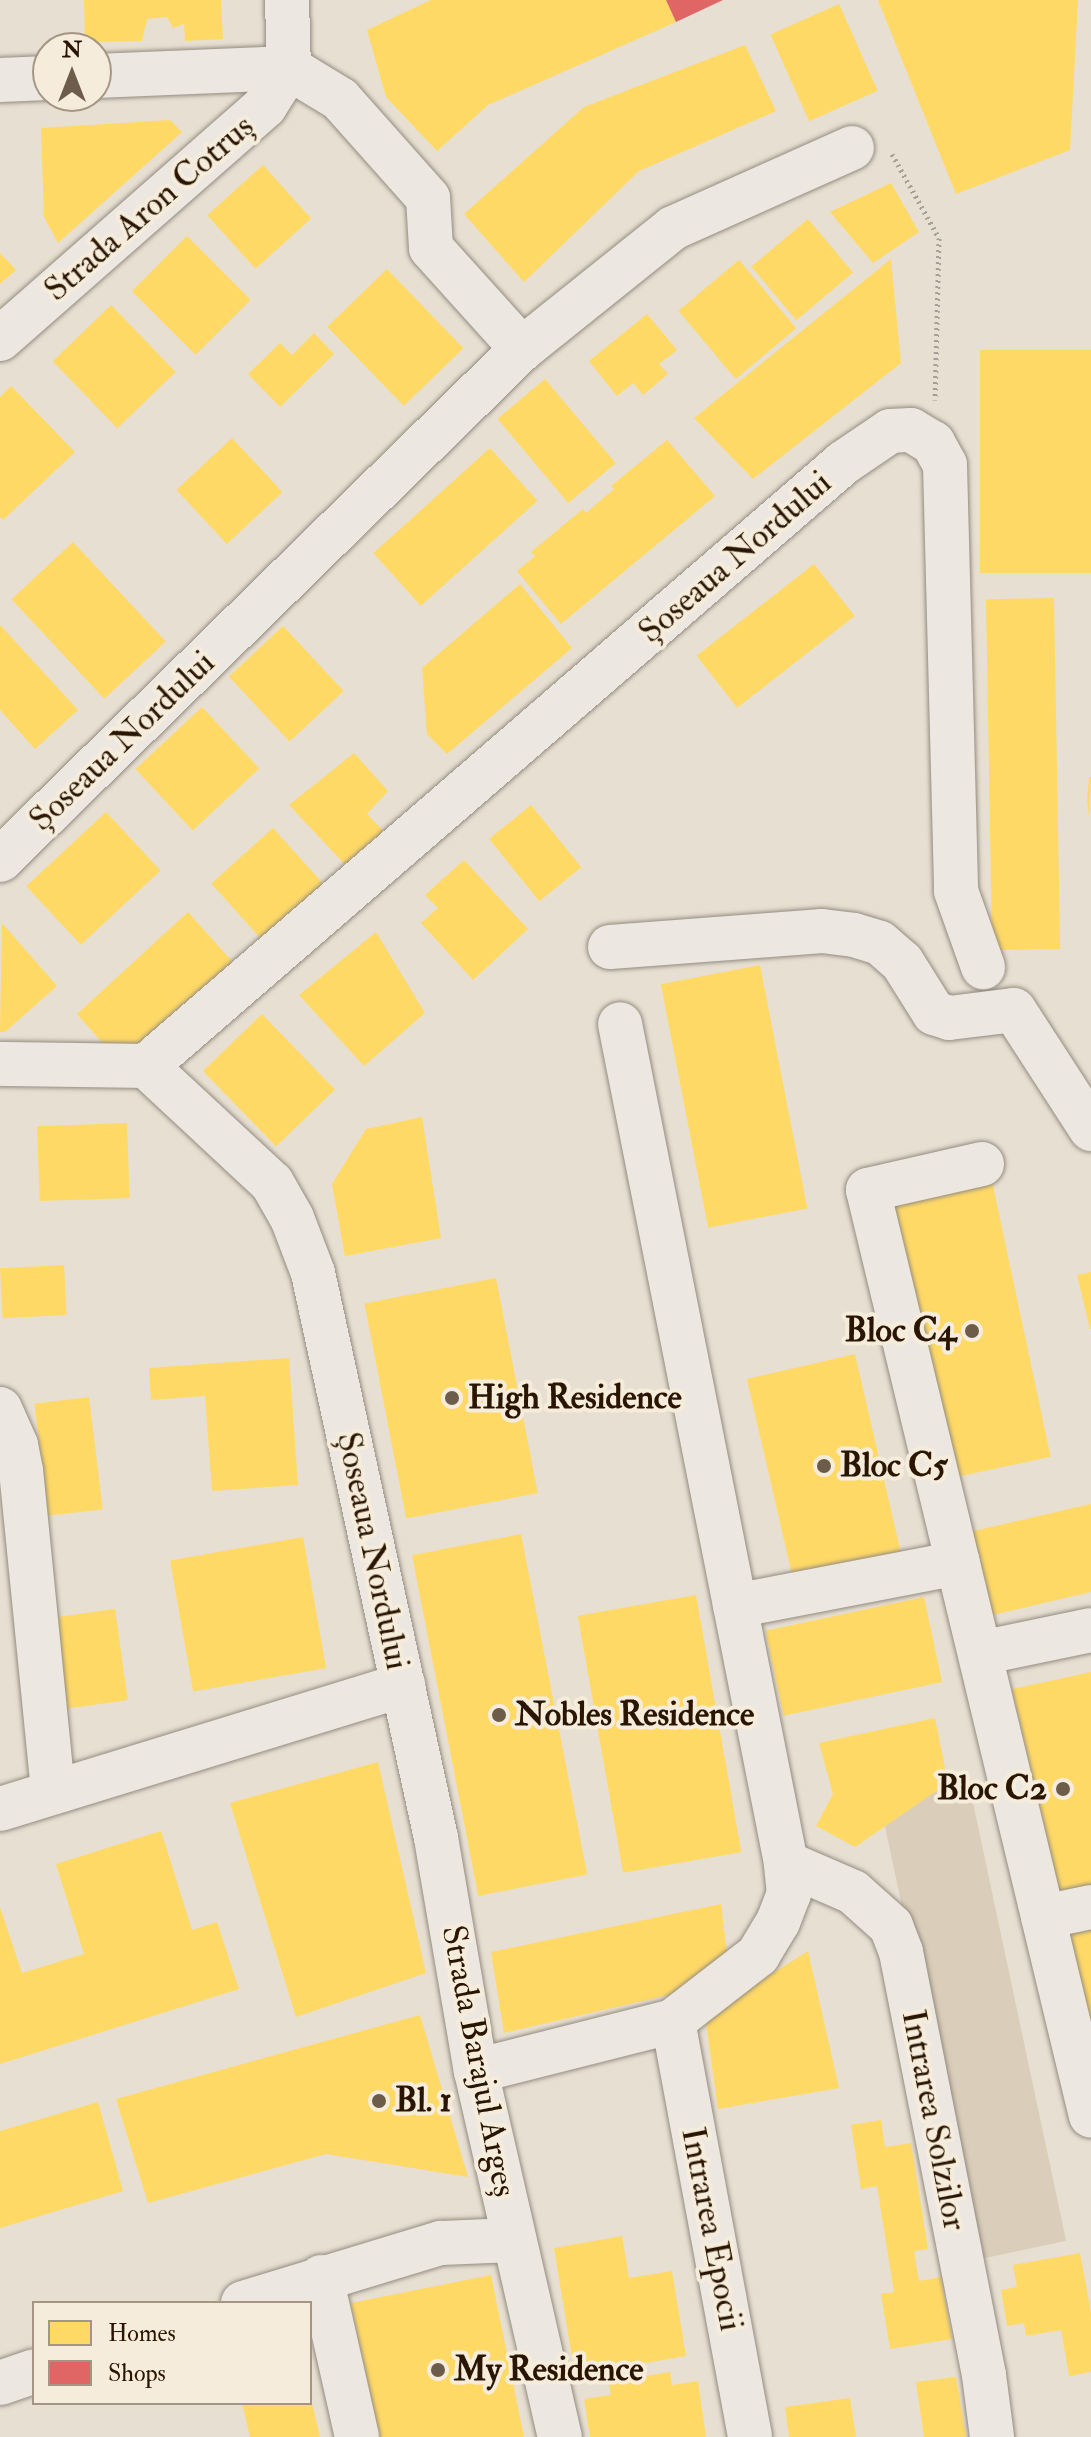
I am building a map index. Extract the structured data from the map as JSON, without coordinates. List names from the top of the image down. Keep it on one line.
{"streets":{"street":["Strada Aron Cotruș","Șoseaua Nordului","Strada Barajul Argeș","Intrarea Solzilor","Intrarea Epocii"]},"crossings":[["Șoseaua Nordului","Strada Barajul Argeș"]],"places":["Bloc C4","High Residence","Bloc C5","Nobles Residence","Bloc C2","Bl. 1","My Residence"],"legend":["Homes","Shops"],"north":"top"}
